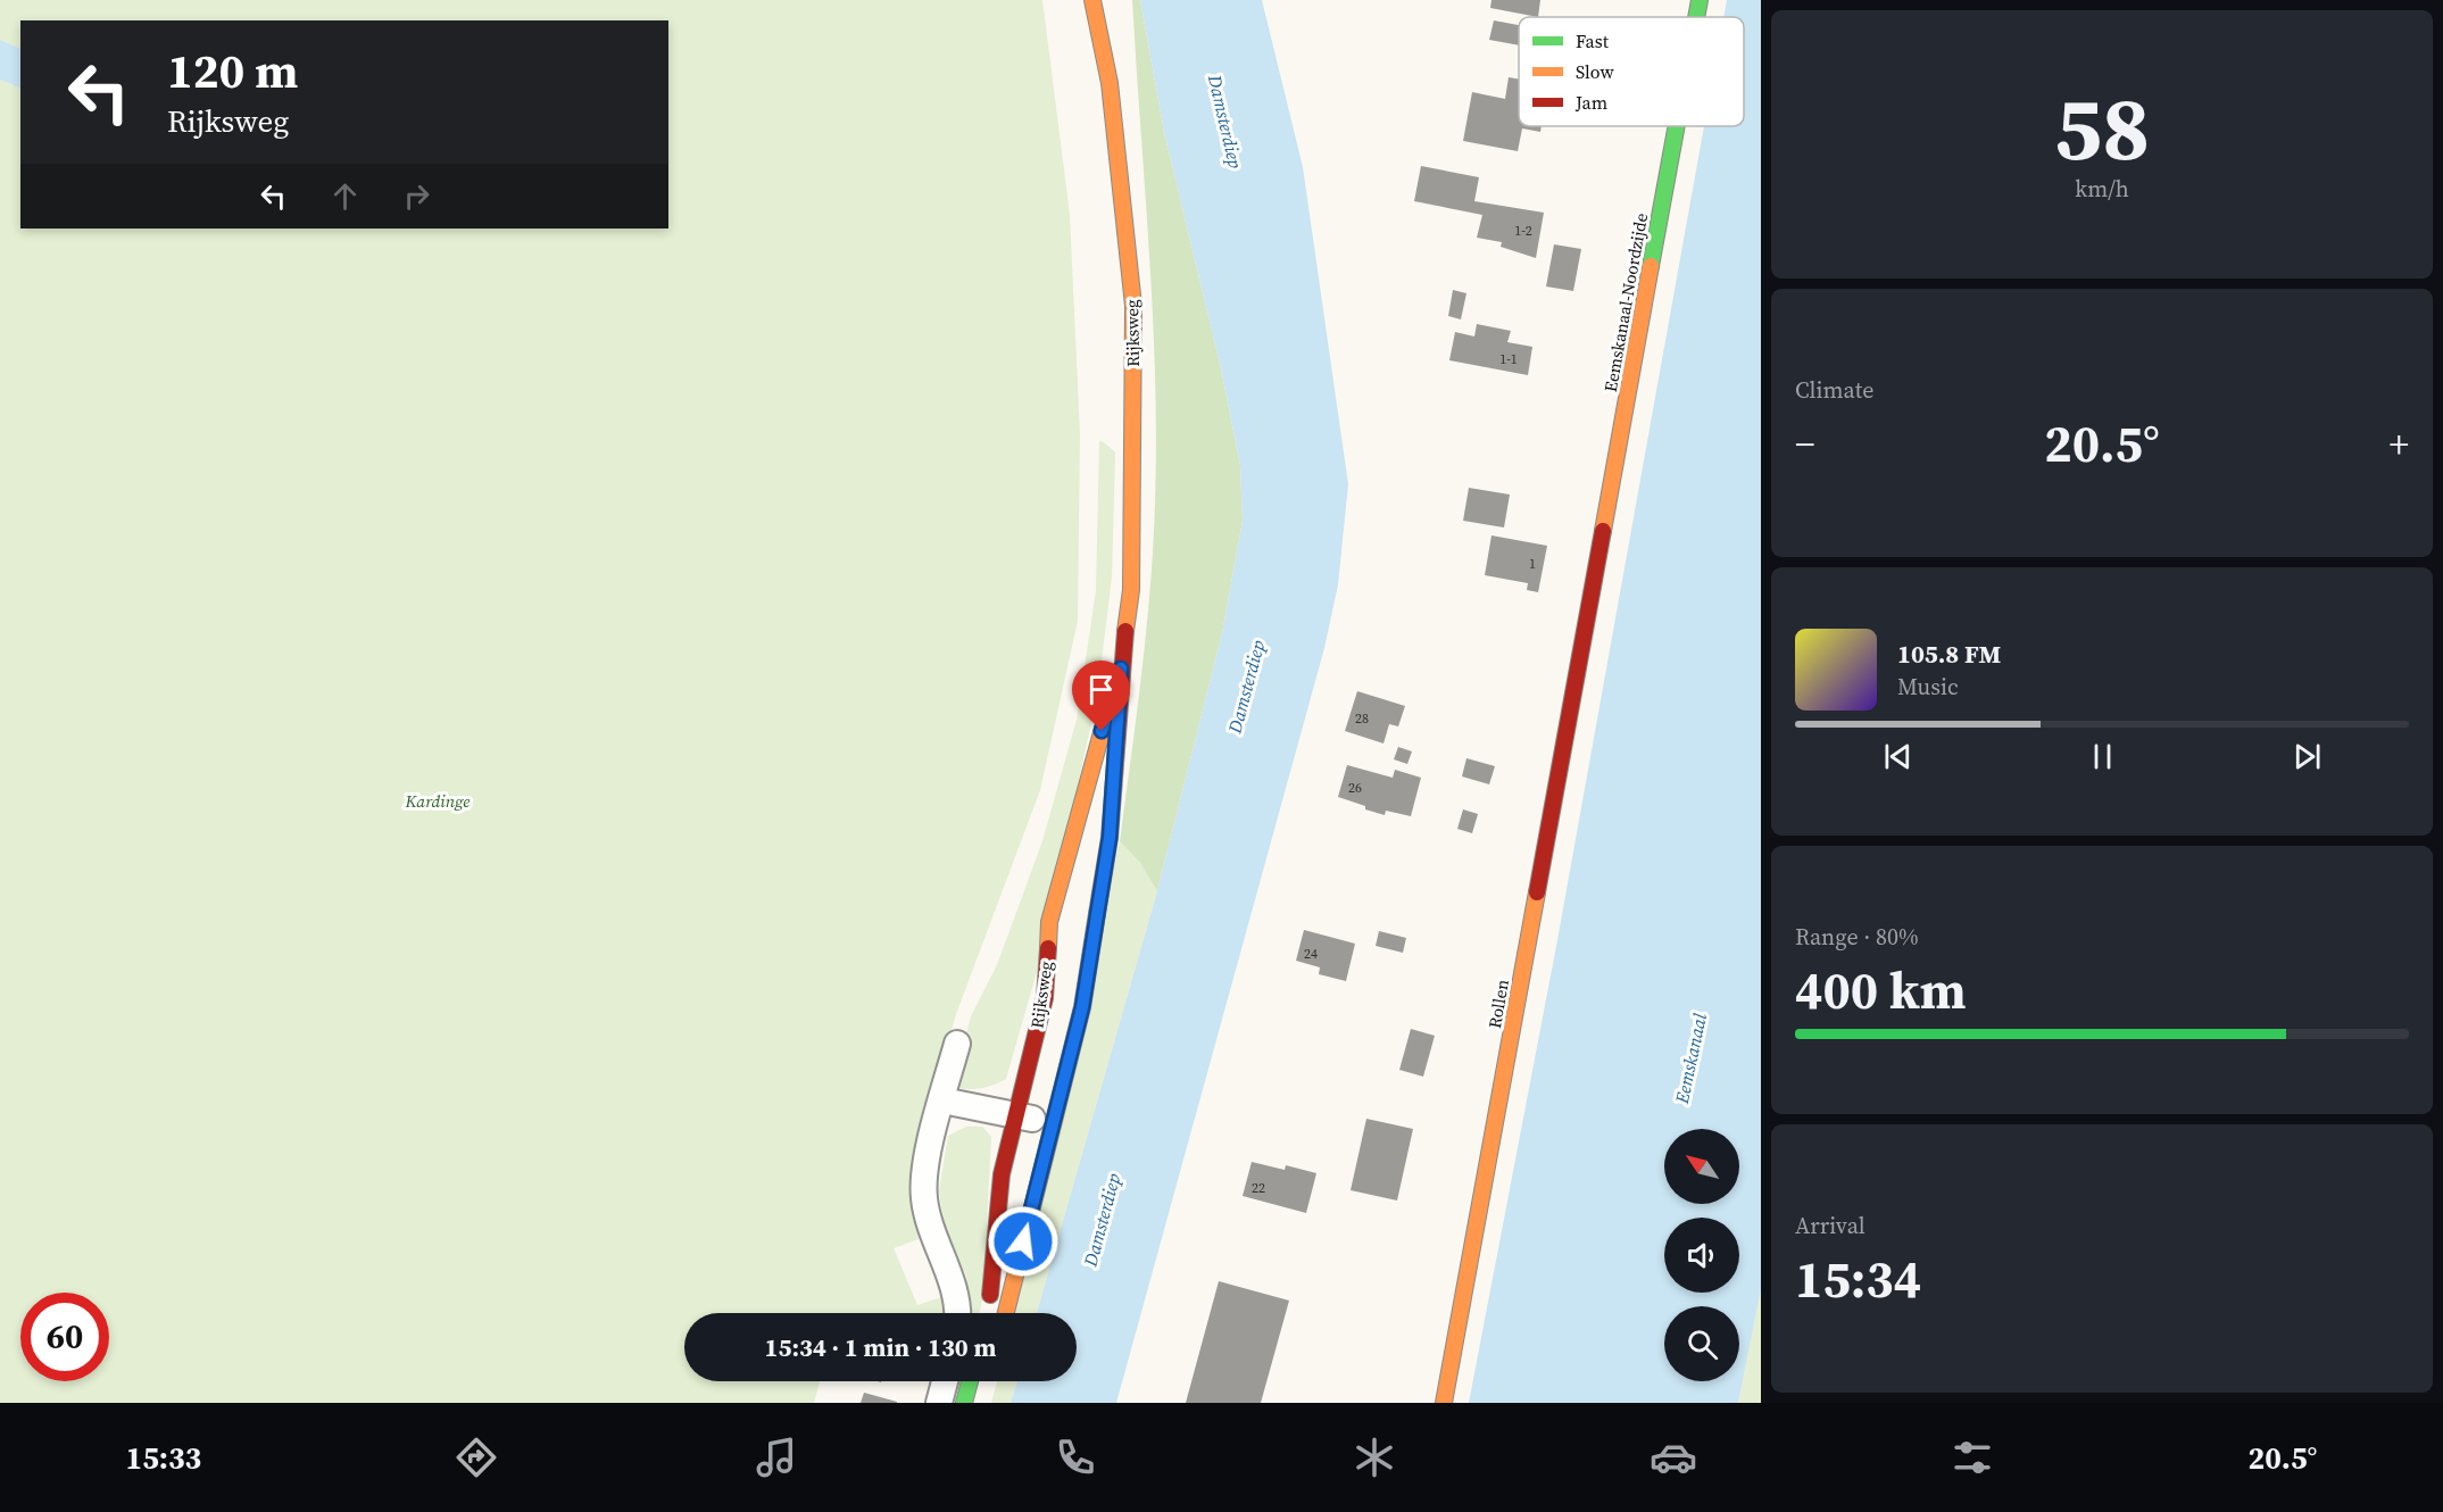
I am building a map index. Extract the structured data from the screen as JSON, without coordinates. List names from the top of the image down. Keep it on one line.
{"streets":{"main road":["Eemskanaal-Noordzijde","Rijksweg","Rollen"]},"crossings":[["Eemskanaal-Noordzijde","Rollen"]],"water":["Damsterdiep","Eemskanaal"],"parks":["Kardinge"],"house_numbers":["1-2","1-1","1","28","26","24","22"],"legend":["Fast","Slow","Jam"],"north":"top left","page":{"tile":[["58","km/h"],"Climate",["Range · 80%","400 km"],["Arrival","15:34"]],"turn":["120 m","Rijksweg"],"heat":["−","20.5°","+"],"song":["105.8 FM","Music"],"limit":"60","trip":"15:34 · 1 min · 130 m","tabs":["15:33","20.5°"]}}
